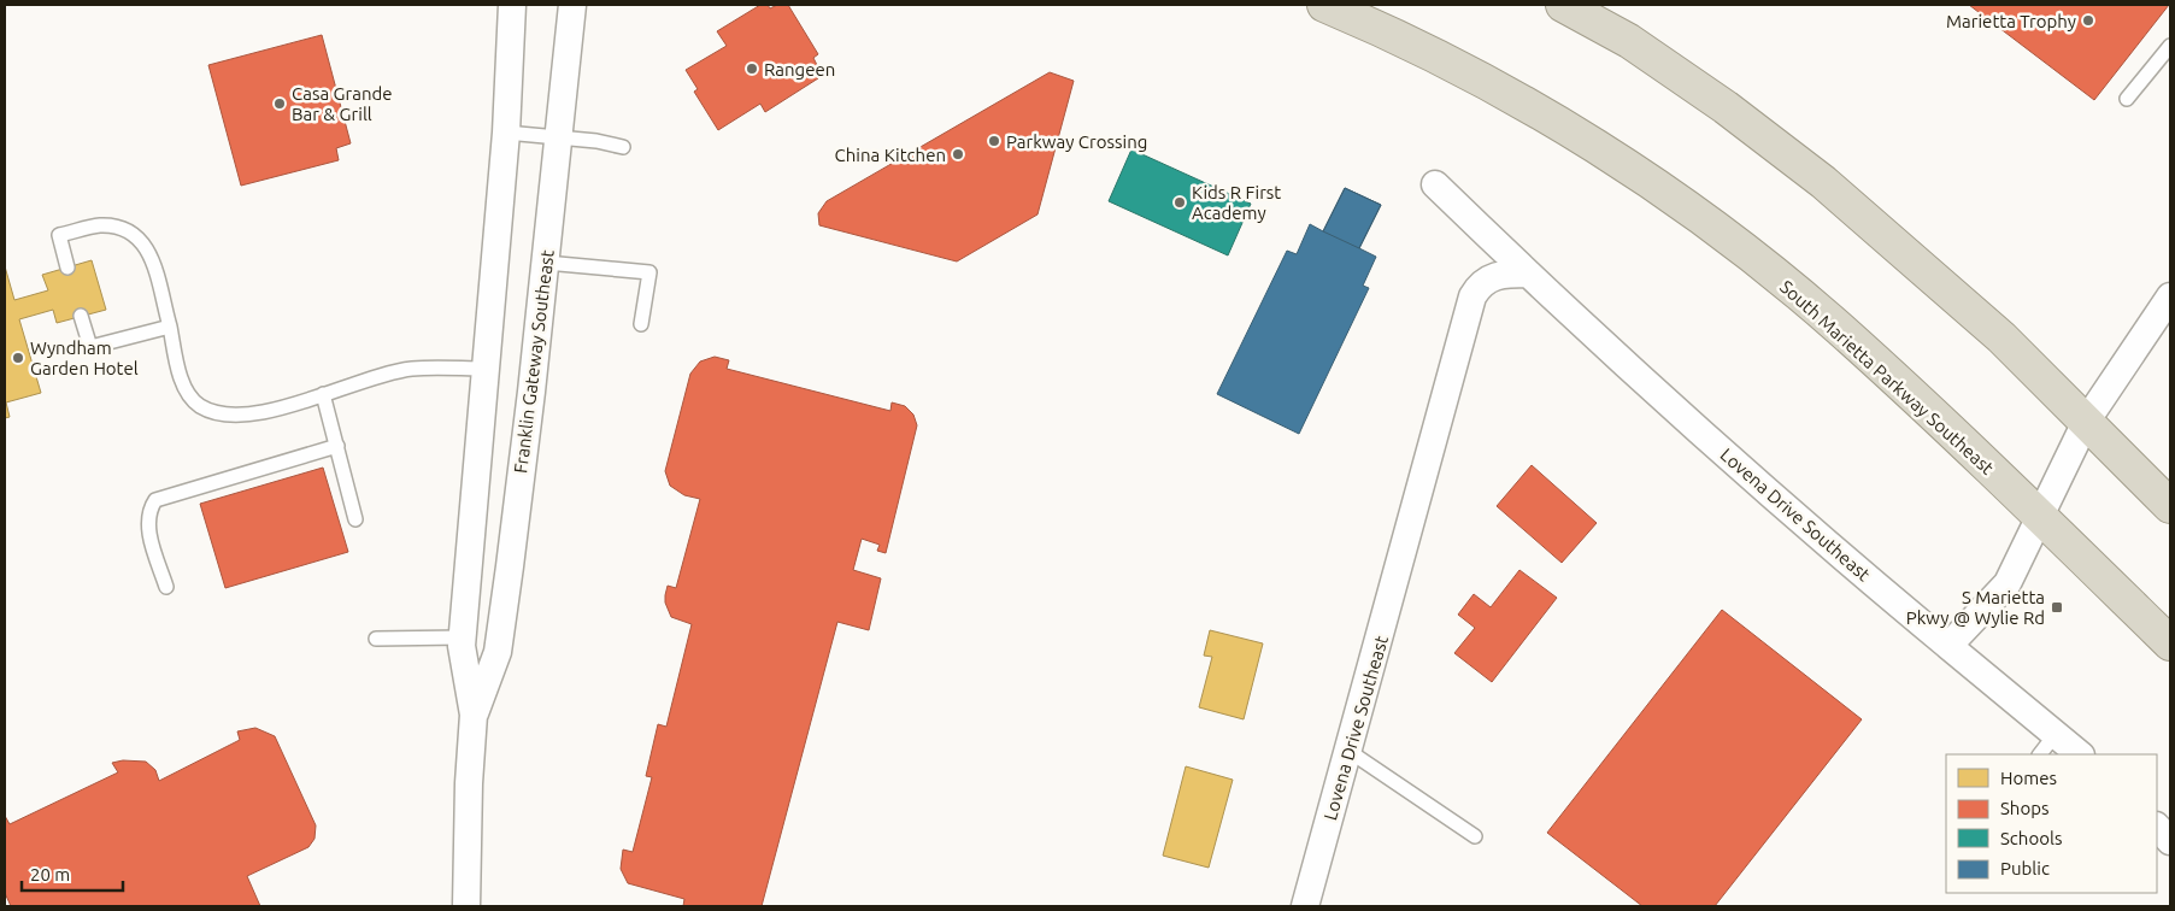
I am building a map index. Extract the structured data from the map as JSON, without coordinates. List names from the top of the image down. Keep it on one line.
{"streets":{"highway":["South Marietta Parkway Southeast"],"street":["Franklin Gateway Southeast","Lovena Drive Southeast"]},"places":{"other":["Marietta Trophy","Rangeen","Casa Grande Bar & Grill","Parkway Crossing","China Kitchen","Kids R First Academy","Wyndham Garden Hotel"],"transit":["S Marietta Pkwy @ Wylie Rd"]},"legend":["Homes","Shops","Schools","Public"],"scale_bar":"20 m"}
